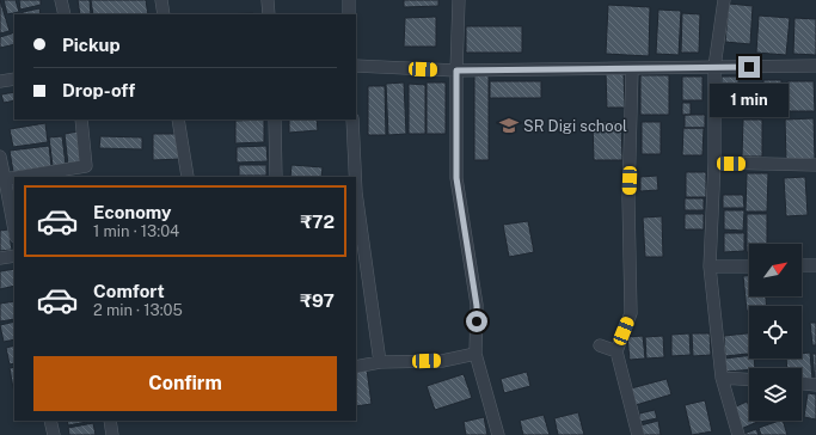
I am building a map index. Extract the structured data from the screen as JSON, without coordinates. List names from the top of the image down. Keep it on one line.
{"places":{"school or university":["SR Digi school"]},"north":"top right","page":{"banner":["Pickup","Drop-off"],"bubble":"1 min","list":[{"name":"Economy","note":"1 min · 13:04","value":"₹72"},{"name":"Comfort","note":"2 min · 13:05","value":"₹97"}],"buttons":"Confirm"}}
